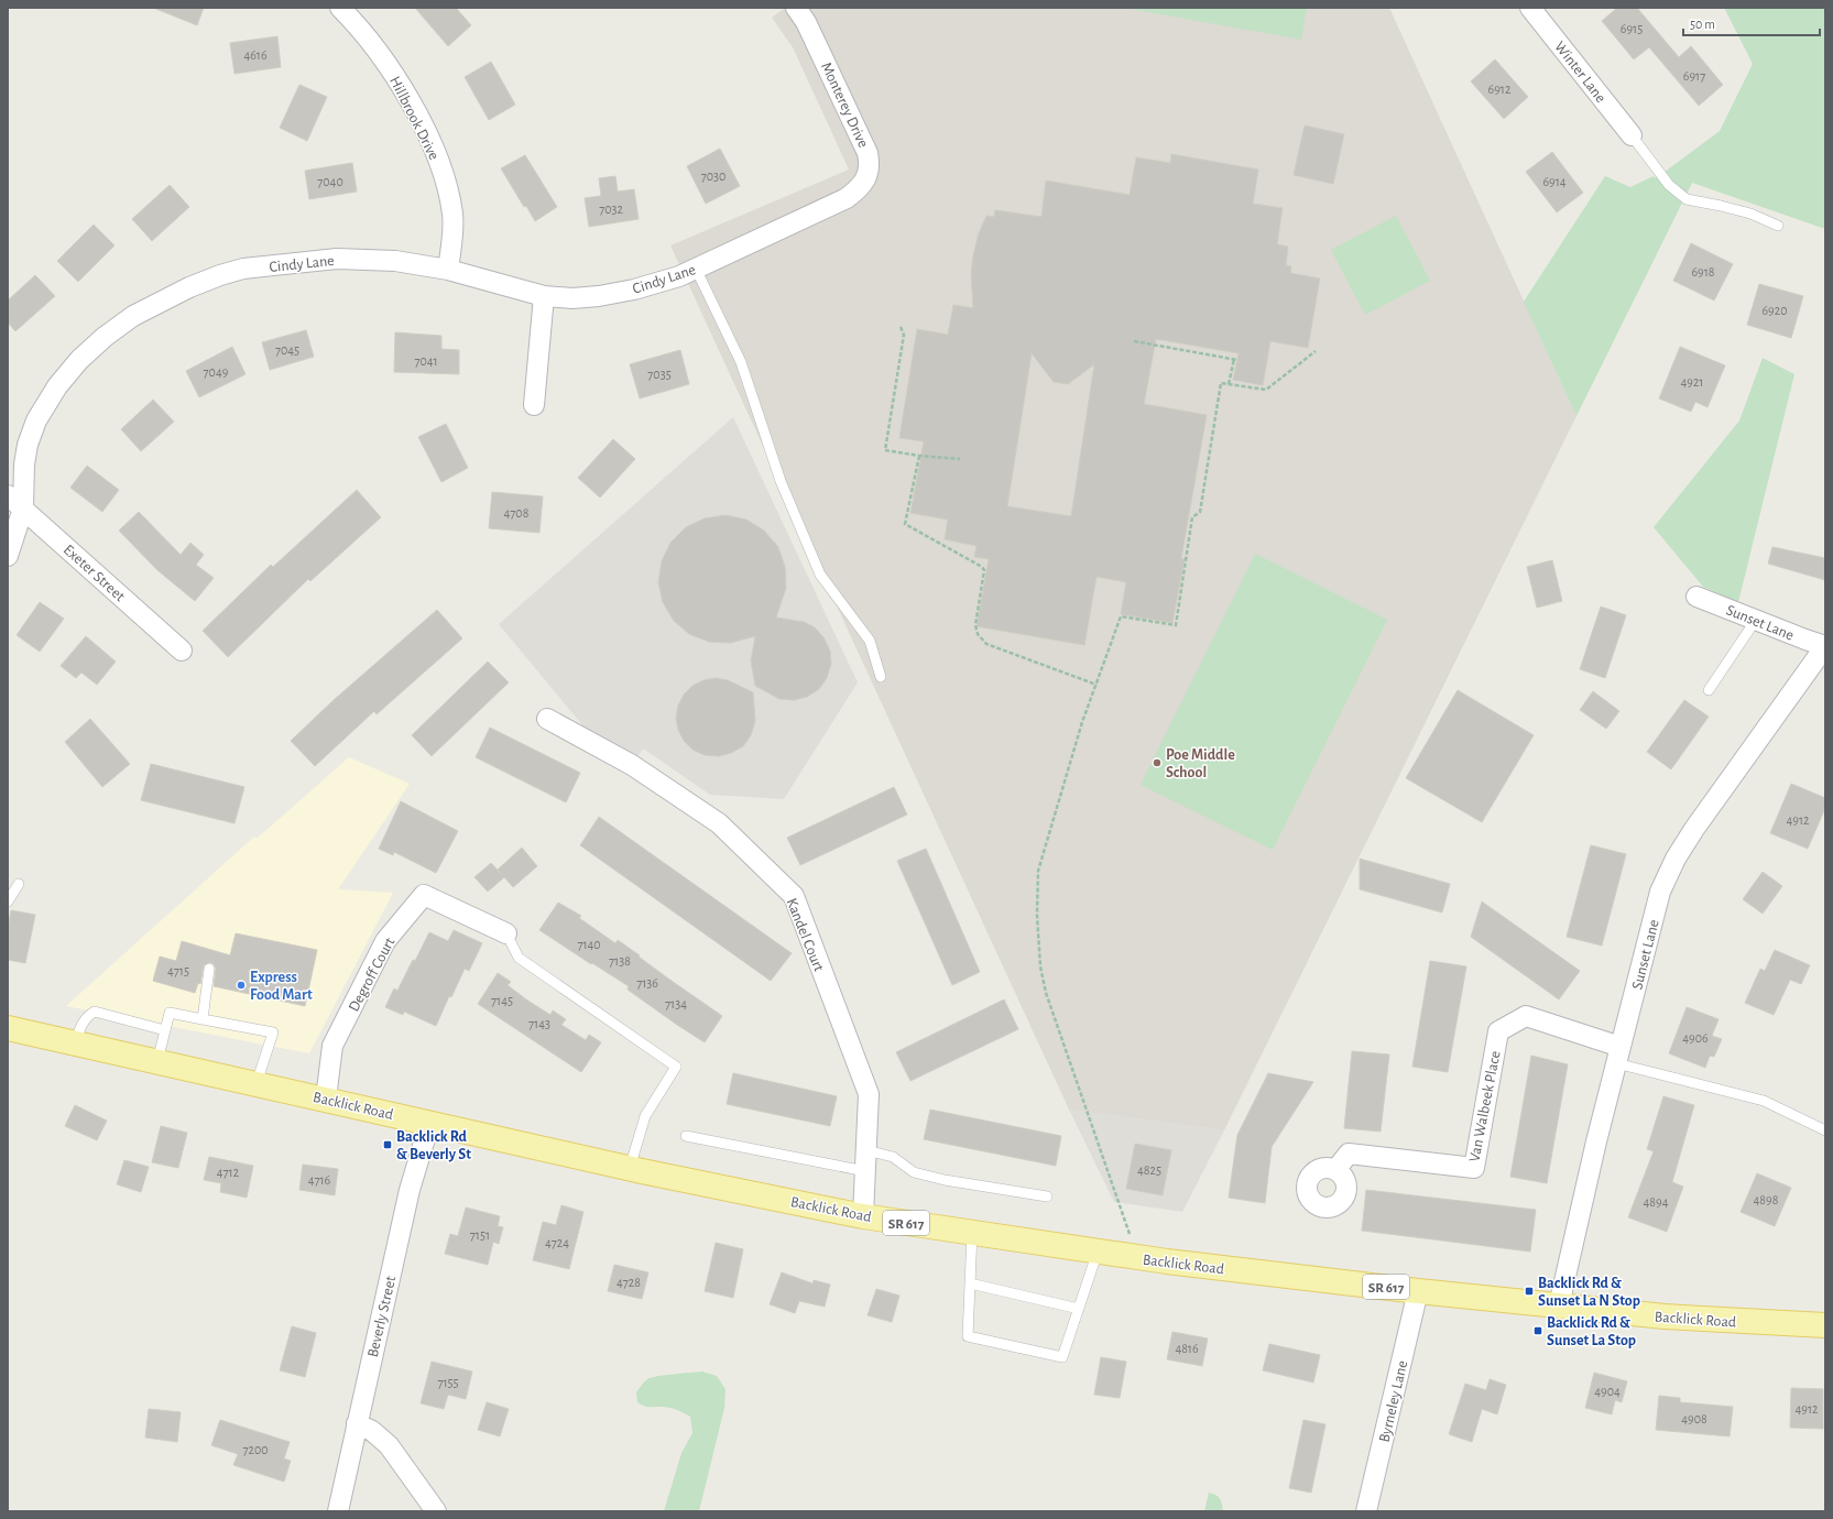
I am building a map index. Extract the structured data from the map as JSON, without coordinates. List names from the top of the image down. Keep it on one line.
{"streets":{"main road":["Backlick Road","SR 617"],"street":["Winter Lane","Monterey Drive","Hillbrook Drive","Cindy Lane","Exeter Street","Sunset Lane","Kandel Court","Degroff Court","Van Walbeek Place","Beverly Street","Byrneley Lane"]},"crossings":[["Monterey Drive","Cindy Lane"],["Hillbrook Drive","Cindy Lane"],["Cindy Lane","Exeter Street"],["Sunset Lane","Backlick Road"],["Sunset Lane","Van Walbeek Place"],["Kandel Court","Backlick Road"],["Degroff Court","Backlick Road"],["Backlick Road","Beverly Street"],["Backlick Road","Byrneley Lane"]],"places":{"other":["Poe Middle School","Express Food Mart"],"transit":["Backlick Rd & Beverly St","Backlick Rd & Sunset La N Stop","Backlick Rd & Sunset La Stop"]},"house_numbers":["6915","4616","6917","6912","7030","7040","6914","7032","6918","6920","7045","7041","7049","7035","4921","4708","4912","7140","7138","4715","7136","7145","7134","7143","4906","4825","4712","4716","4898","4894","7151","4724","4728","4816","7155","4904","4912","4908","7200"],"scale_bar":"50 m"}
